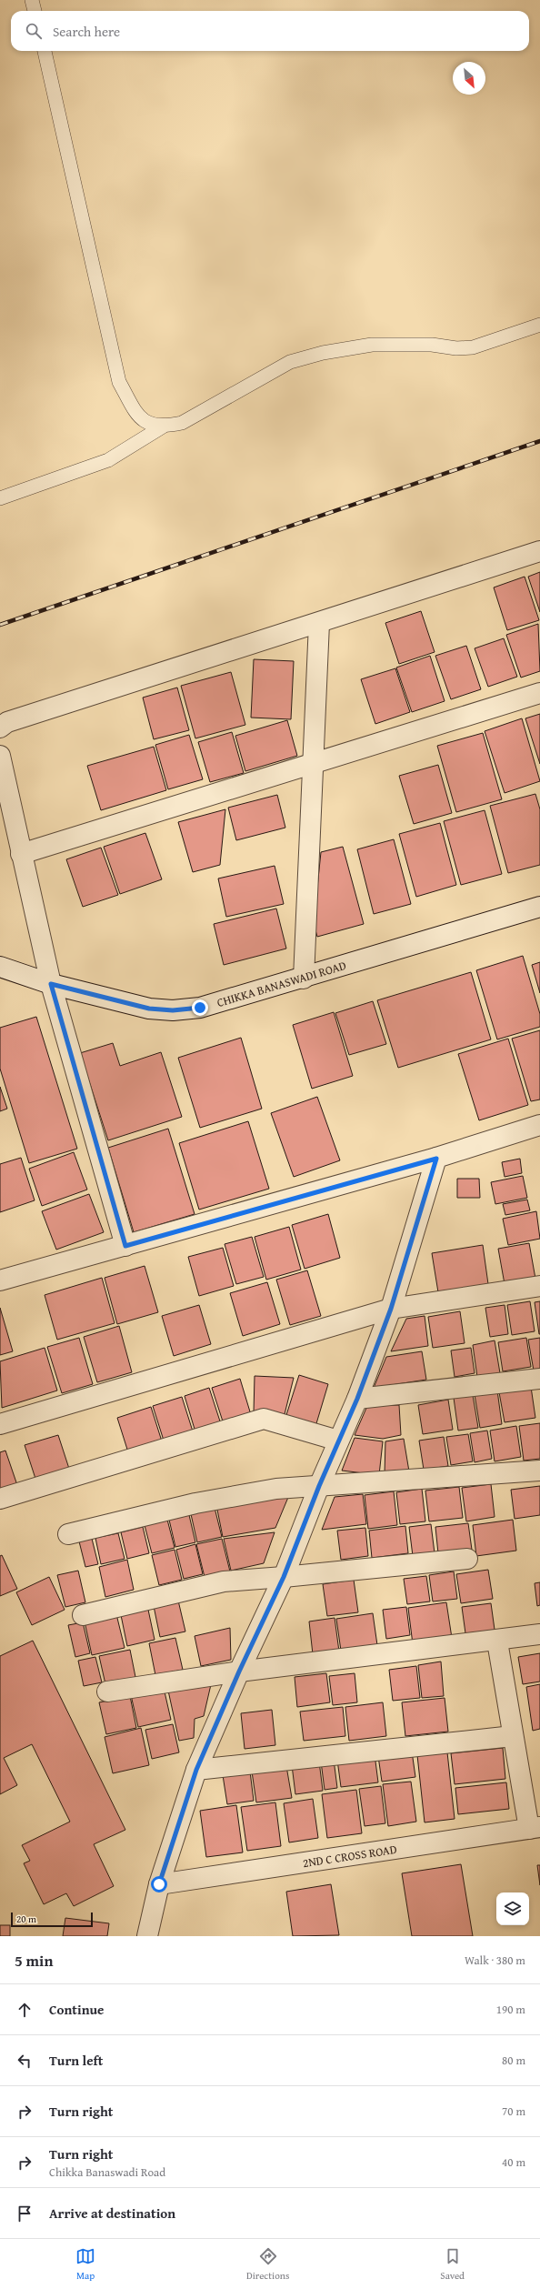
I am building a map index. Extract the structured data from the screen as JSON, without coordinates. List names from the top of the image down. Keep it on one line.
{"streets":{"street":["CHIKKA BANASWADI ROAD","2ND C CROSS ROAD"]},"scale_bar":"20 m","north":"bottom right","page":{"search":"Search here","scale":"20 m","heading":["5 min","Walk · 380 m"],"list":[["Continue","190 m"],["Turn left","80 m"],["Turn right","70 m"],["Turn right","Chikka Banaswadi Road","40 m"],"Arrive at destination"],"nav":["Map","Directions","Saved"]}}
